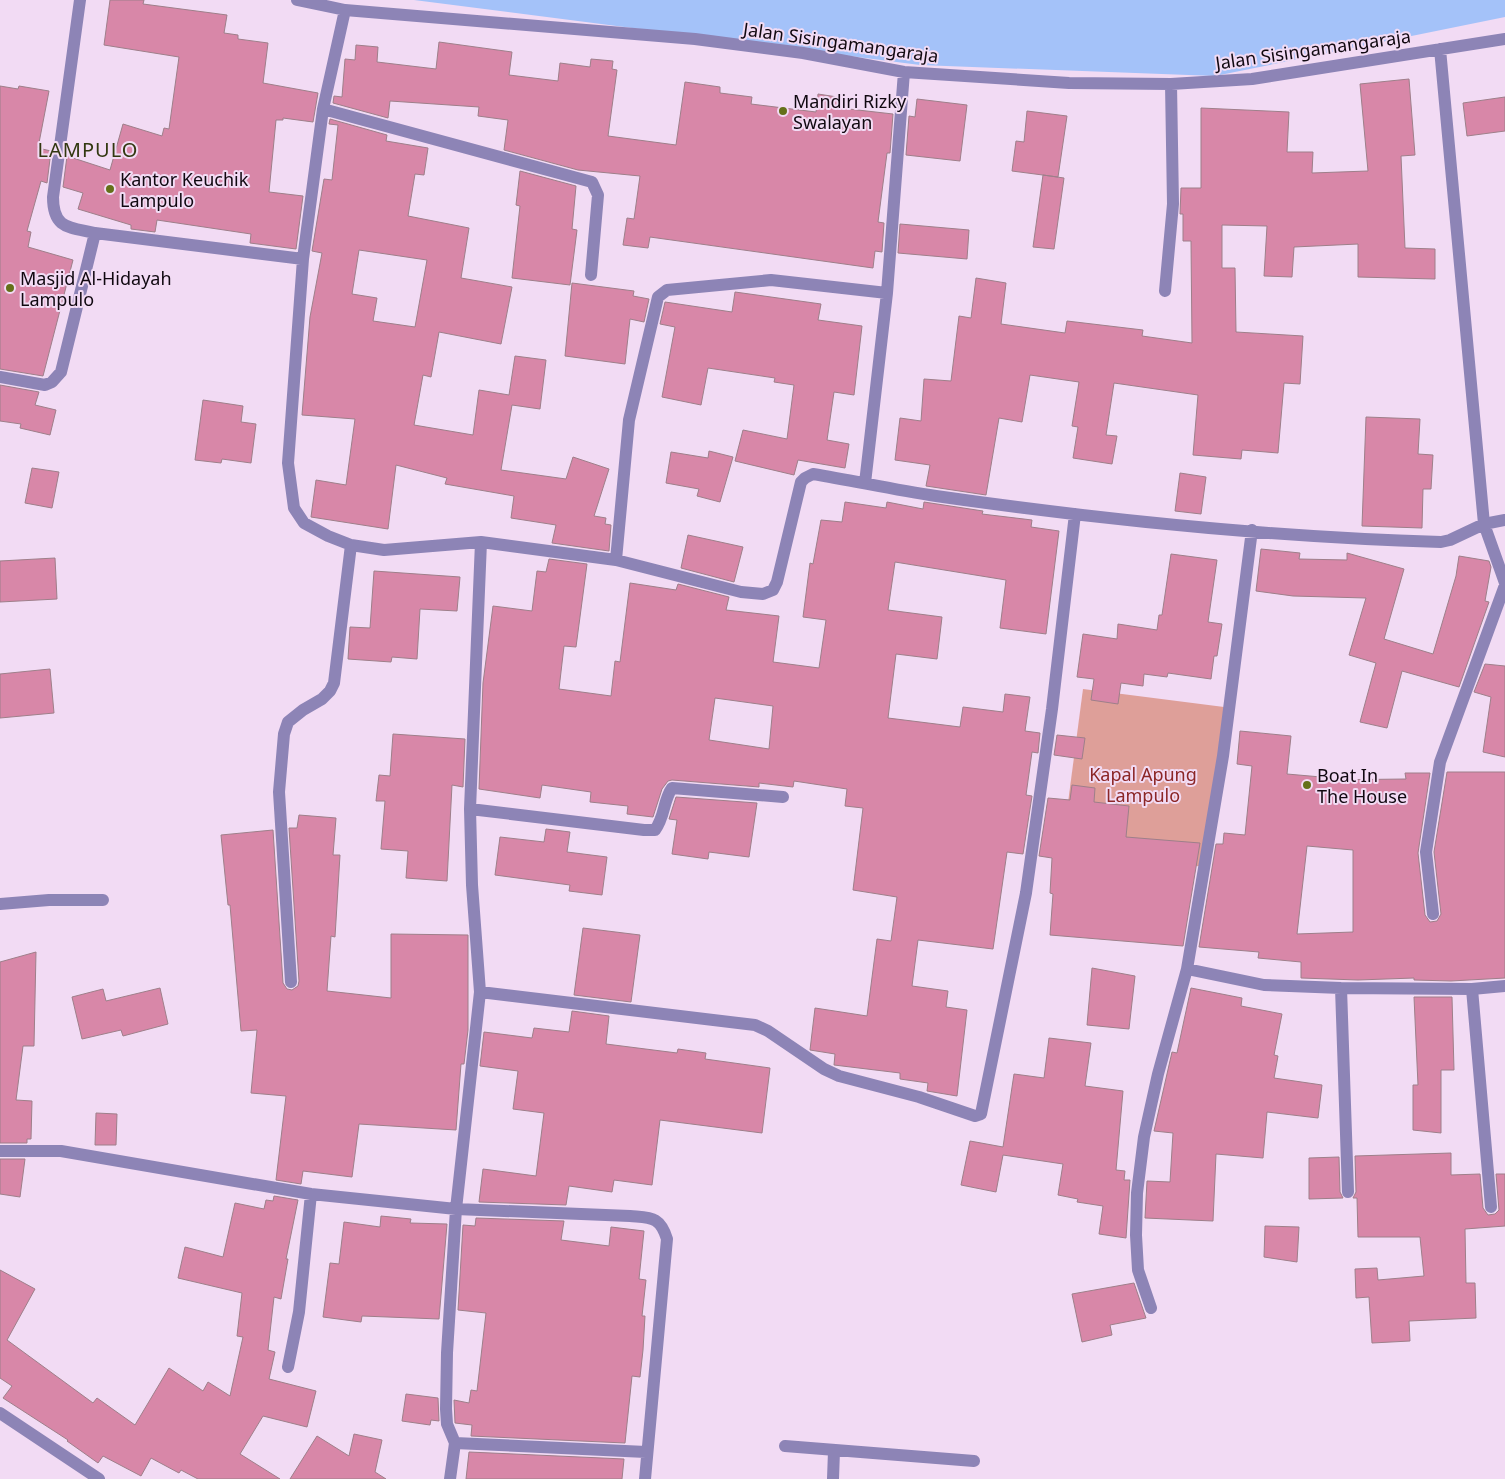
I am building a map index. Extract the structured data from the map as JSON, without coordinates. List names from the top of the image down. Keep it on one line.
{"streets":{"street":["Jalan Sisingamangaraja"]},"districts":["LAMPULO"],"parks":["Kapal Apung Lampulo"],"places":["Mandiri Rizky Swalayan","Kantor Keuchik Lampulo","Masjid Al-Hidayah Lampulo","Boat In The House"]}
